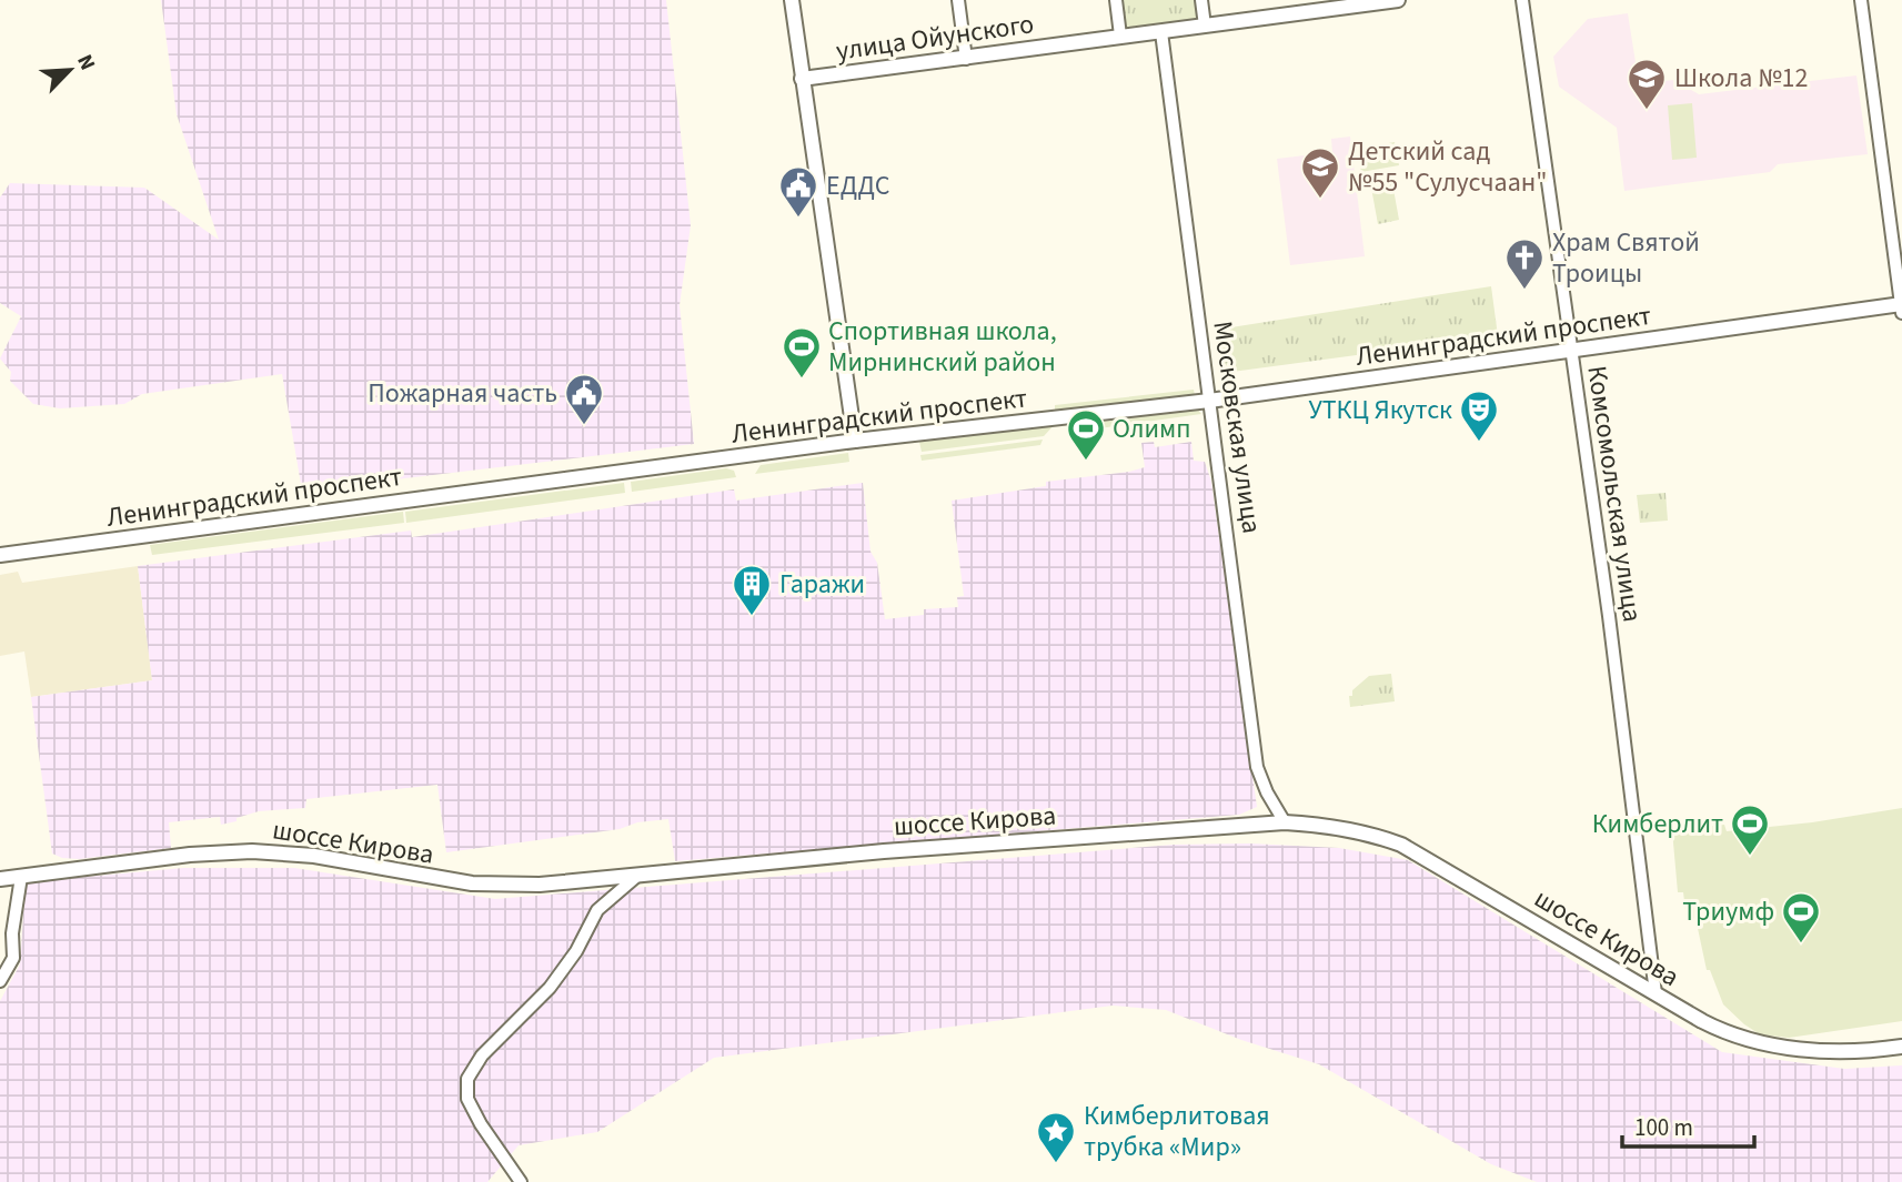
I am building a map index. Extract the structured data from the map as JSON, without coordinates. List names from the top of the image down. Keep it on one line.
{"streets":{"main road":["улица Ойунского","Ленинградский проспект","шоссе Кирова"],"street":["Московская улица","Комсомольская улица"]},"crossings":[["улица Ойунского","Московская улица"],["Ленинградский проспект","Московская улица"],["Ленинградский проспект","Комсомольская улица"],["Московская улица","шоссе Кирова"],["Комсомольская улица","шоссе Кирова"]],"places":{"school or university":["Школа №12","Детский сад №55 \"Сулусчаан\""],"public building":["ЕДДС","Пожарная часть"],"church":["Храм Святой Троицы"],"sports":["Спортивная школа, Мирнинский район","Олимп","Кимберлит","Триумф"],"theatre":["УТКЦ Якутск"],"building":["Гаражи"],"place":["Кимберлитовая трубка «Мир»"]},"scale_bar":"100 m","north":"top right"}
